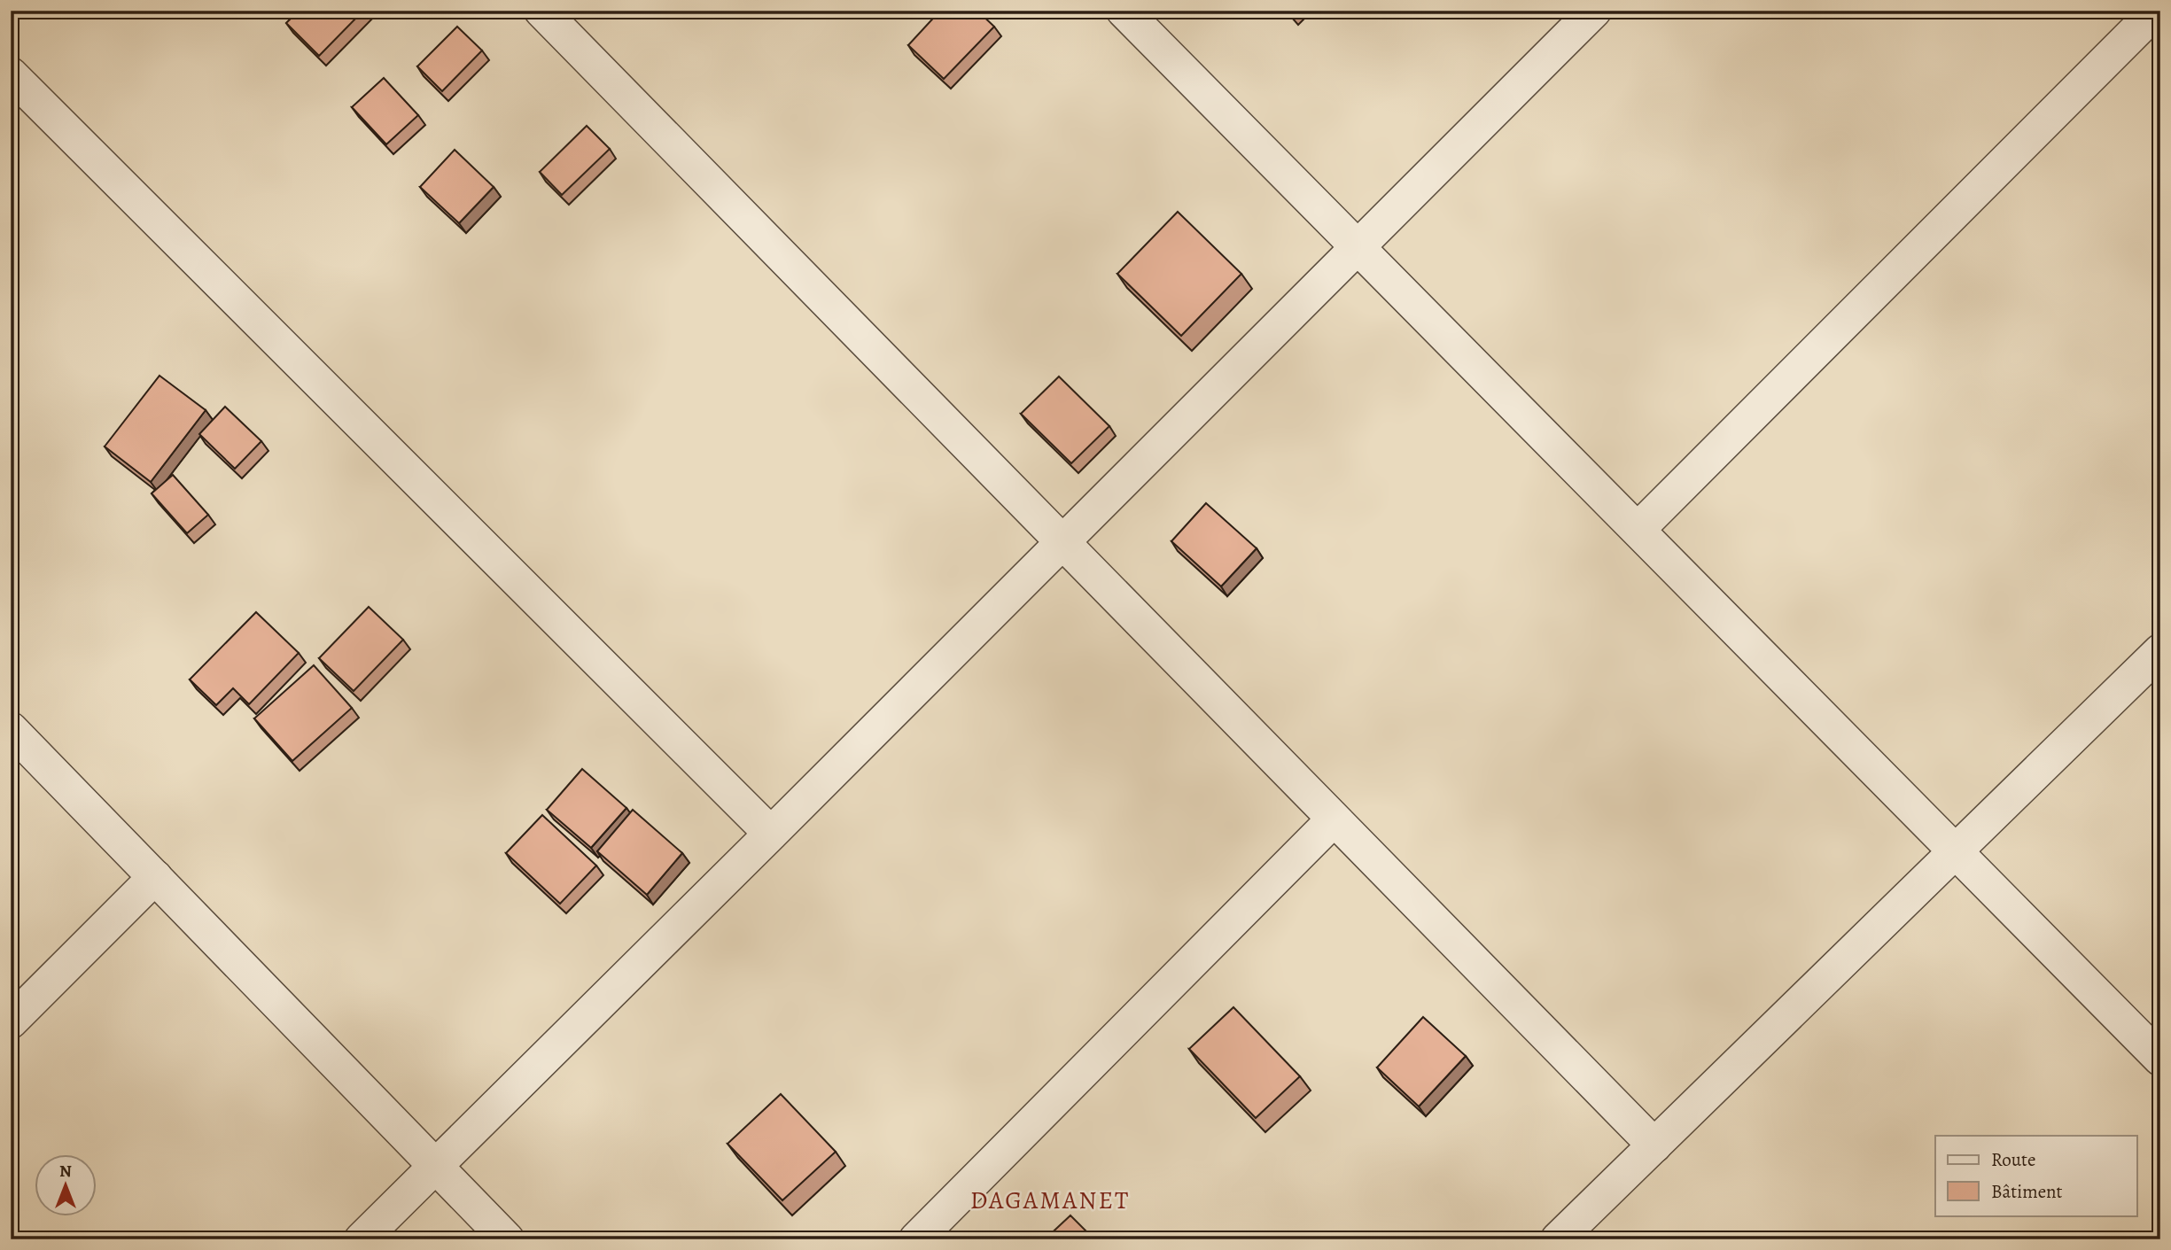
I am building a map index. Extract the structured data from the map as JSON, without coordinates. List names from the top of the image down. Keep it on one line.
{"districts":["DAGAMANET"],"legend":["Route","Bâtiment"],"north":"top"}
